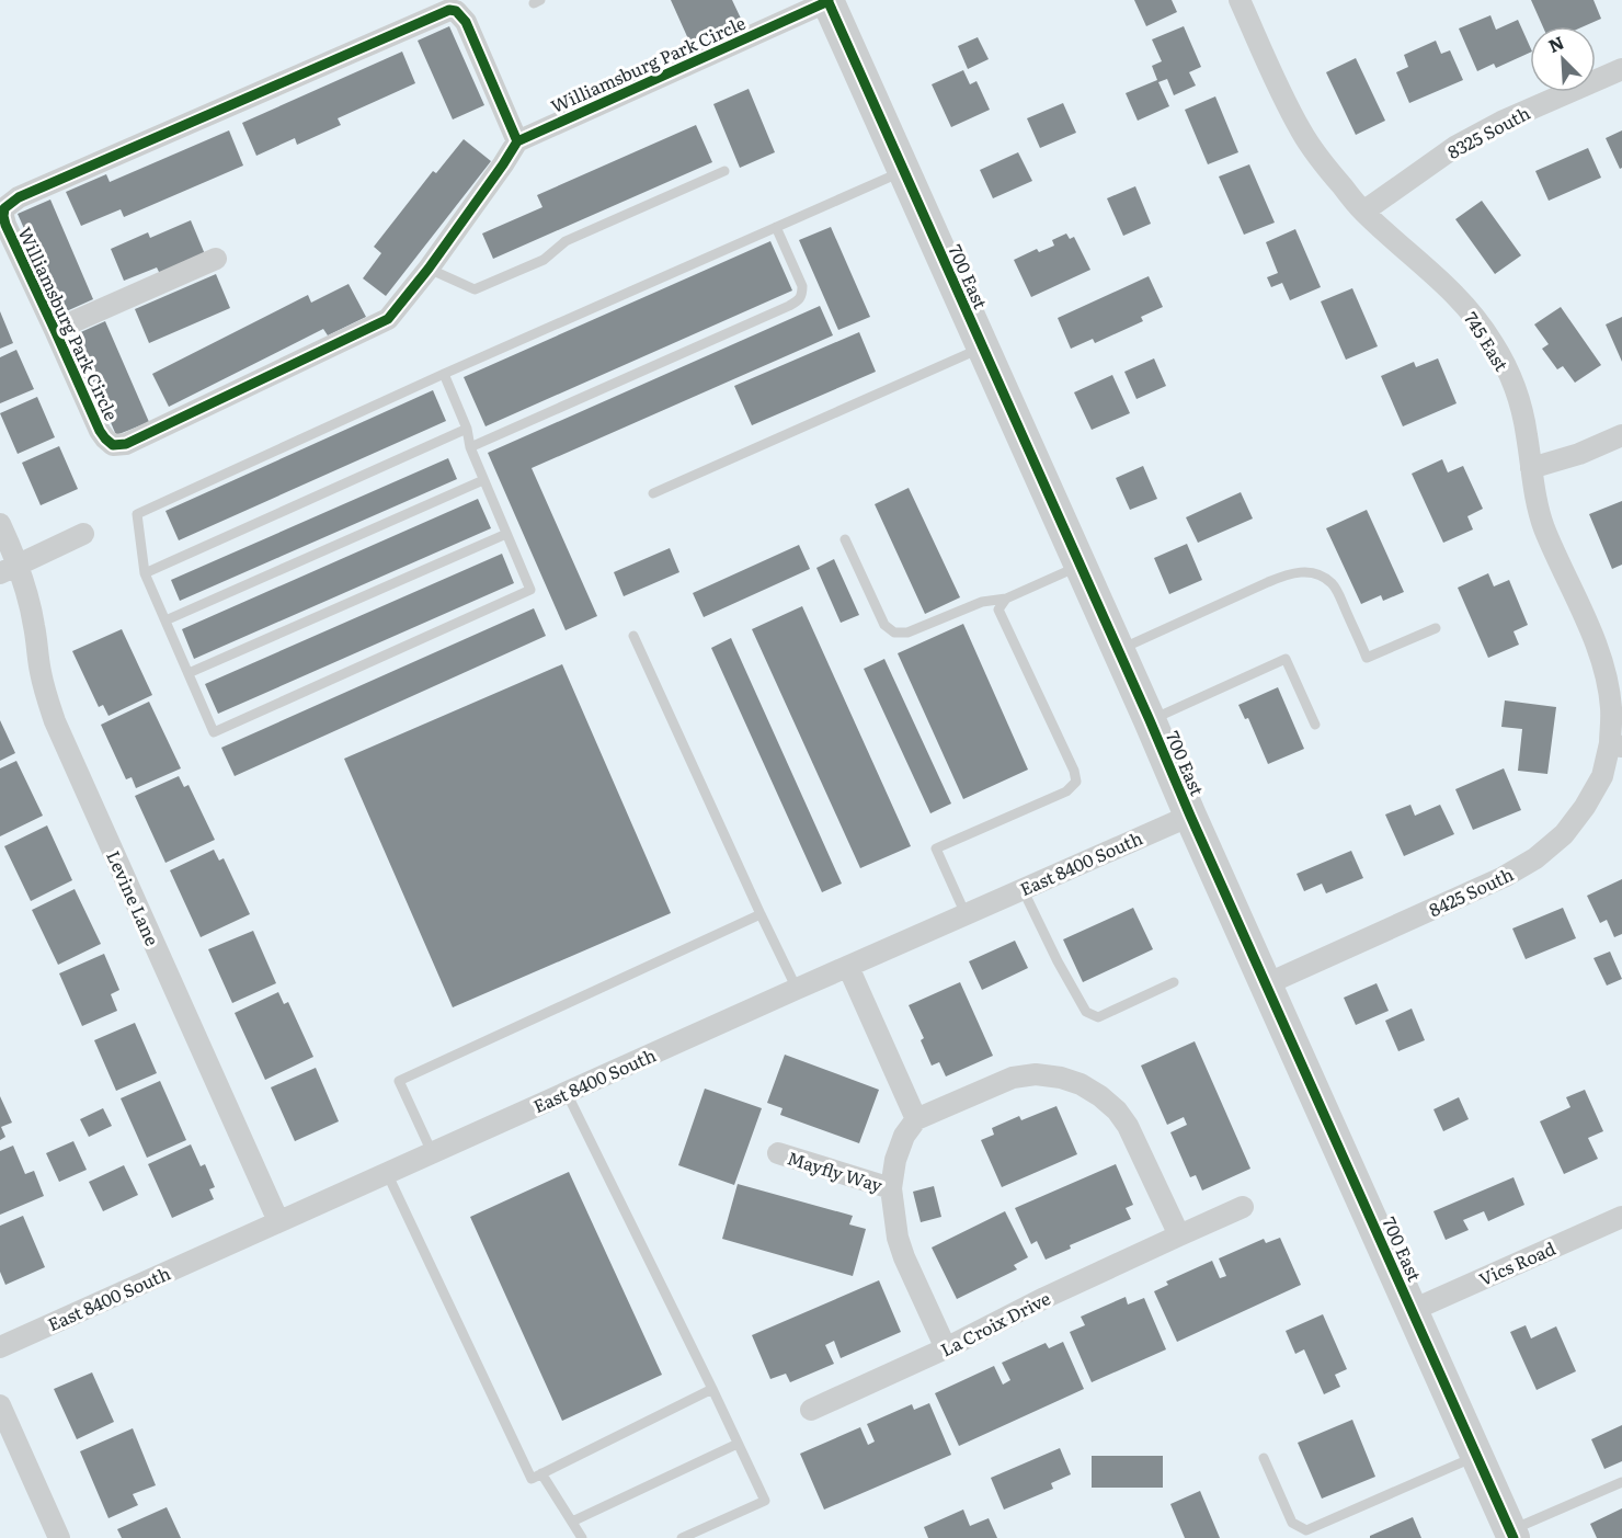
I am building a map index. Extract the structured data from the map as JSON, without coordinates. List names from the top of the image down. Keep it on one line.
{"streets":{"main road":["700 East"],"street":["Williamsburg Park Circle","8325 South","745 East","East 8400 South","8425 South","Levine Lane","Mayfly Way","Vics Road","La Croix Drive"]},"crossings":[["Williamsburg Park Circle","700 East"],["8325 South","745 East"],["700 East","East 8400 South"],["700 East","8425 South"],["700 East","Vics Road"],["745 East","8425 South"],["East 8400 South","Levine Lane"]],"north":"top left"}
